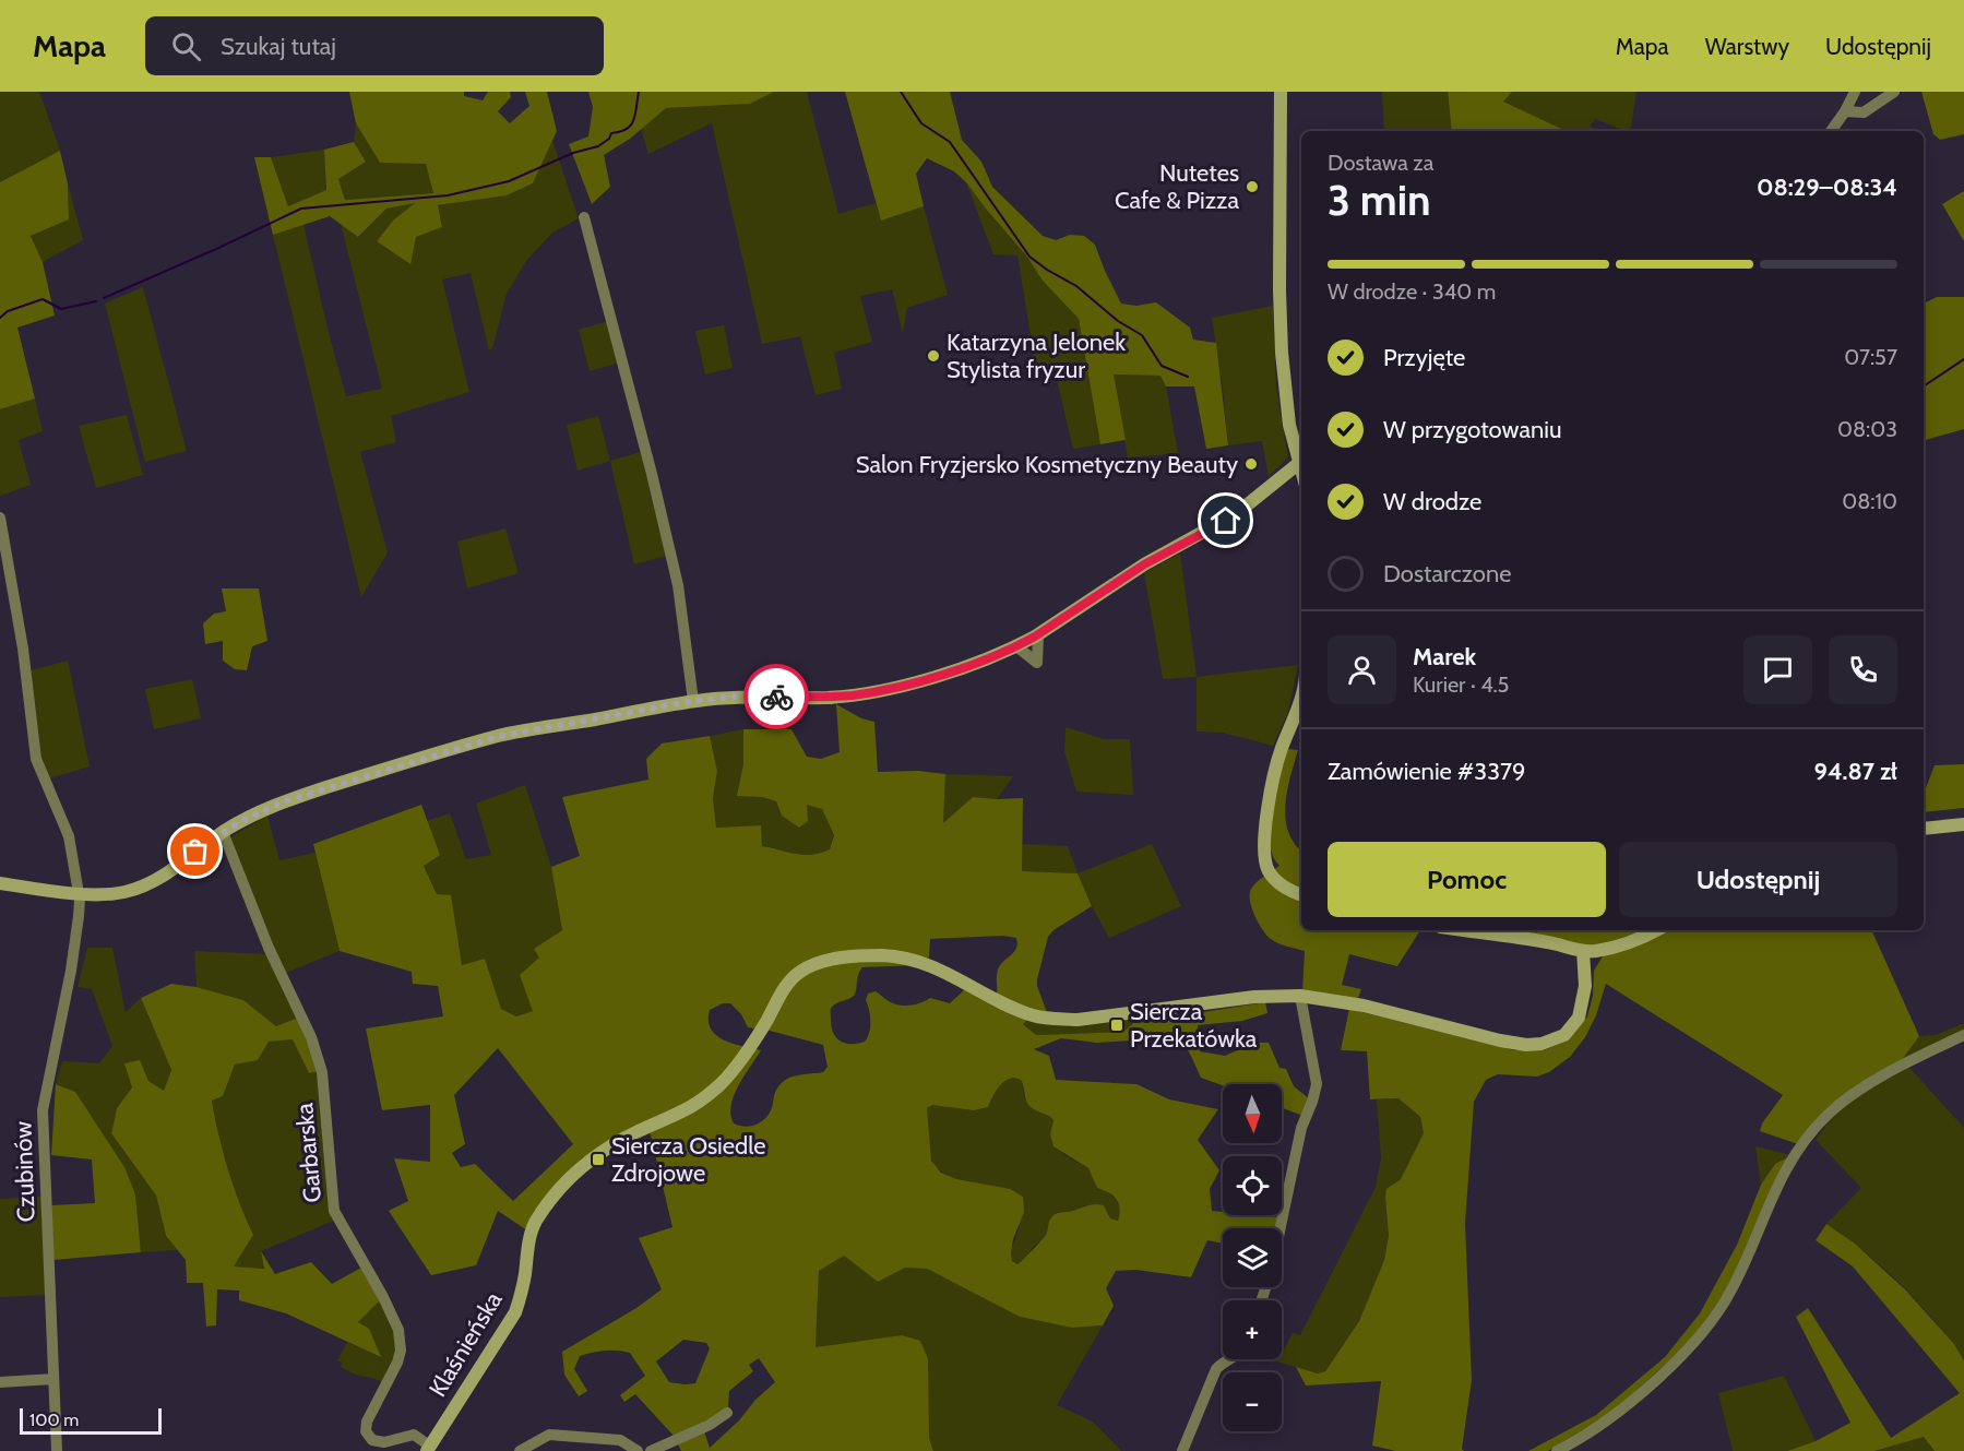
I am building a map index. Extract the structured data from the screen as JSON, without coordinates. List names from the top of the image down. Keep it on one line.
{"streets":{"street":["Garbarska","Czubinów","Klaśnieńska"]},"crossings":[["Garbarska","Klaśnieńska"]],"places":{"other":["Nutetes Cafe & Pizza","Katarzyna Jelonek Stylista fryzur","Salon Fryzjersko Kosmetyczny Beauty"],"transit":["Siercza Przekatówka","Siercza Osiedle Zdrojowe"]},"scale_bar":"100 m","north":"bottom","page":{"header":"Mapa","search":"Szukaj tutaj","nav":["Mapa","Warstwy","Udostępnij"],"heading":["3 min","Dostawa za","08:29–08:34"],"panel":["Marek","Kurier · 4.5","Zamówienie #3379","94.87 zł"],"bar":"W drodze · 340 m","list":[["Przyjęte","07:57"],["W przygotowaniu","08:03"],["W drodze","08:10"],"Dostarczone"],"buttons":["Pomoc","Udostępnij"],"map_buttons":["+","−"],"scale":"100 m"}}
